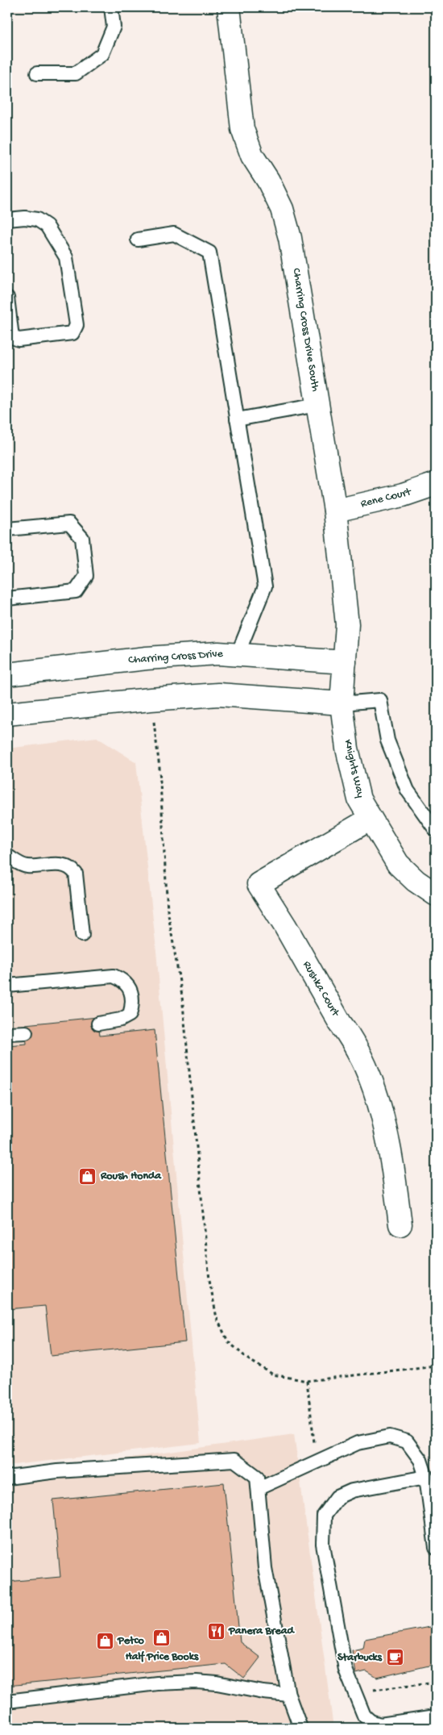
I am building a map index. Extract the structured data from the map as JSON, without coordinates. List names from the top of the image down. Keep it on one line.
{"streets":{"street":["Charring Cross Drive South","Rene Court","Charring Cross Drive","Knights Way","Rushka Court"]},"crossings":[["Charring Cross Drive South","Rene Court"],["Charring Cross Drive South","Charring Cross Drive"],["Charring Cross Drive South","Knights Way"],["Charring Cross Drive","Knights Way"],["Knights Way","Rushka Court"]],"places":{"shop":["Roush Honda","Half Price Books","Petco"],"restaurant":["Panera Bread"],"cafe":["Starbucks"]}}
